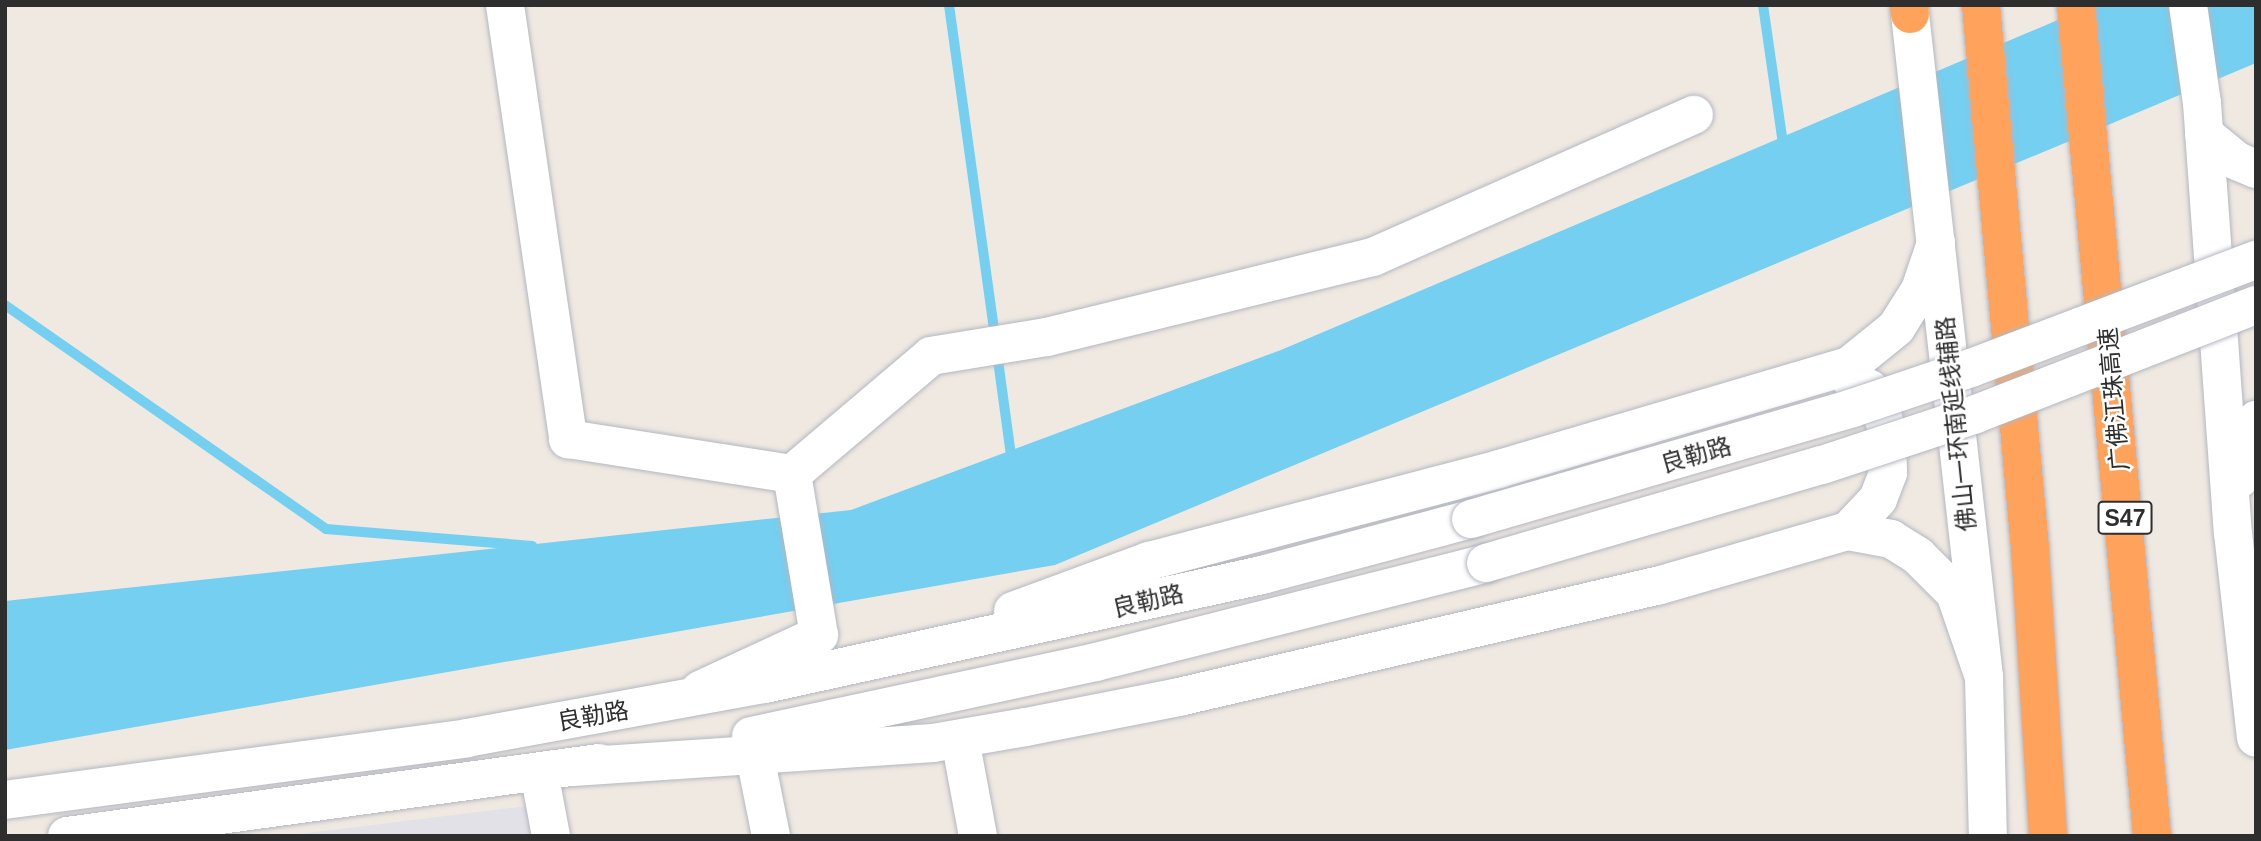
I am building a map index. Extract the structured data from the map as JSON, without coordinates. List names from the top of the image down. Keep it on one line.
{"streets":{"highway":["广佛江珠高速","S47"],"street":["佛山一环南延线辅路","良勒路"]}}
